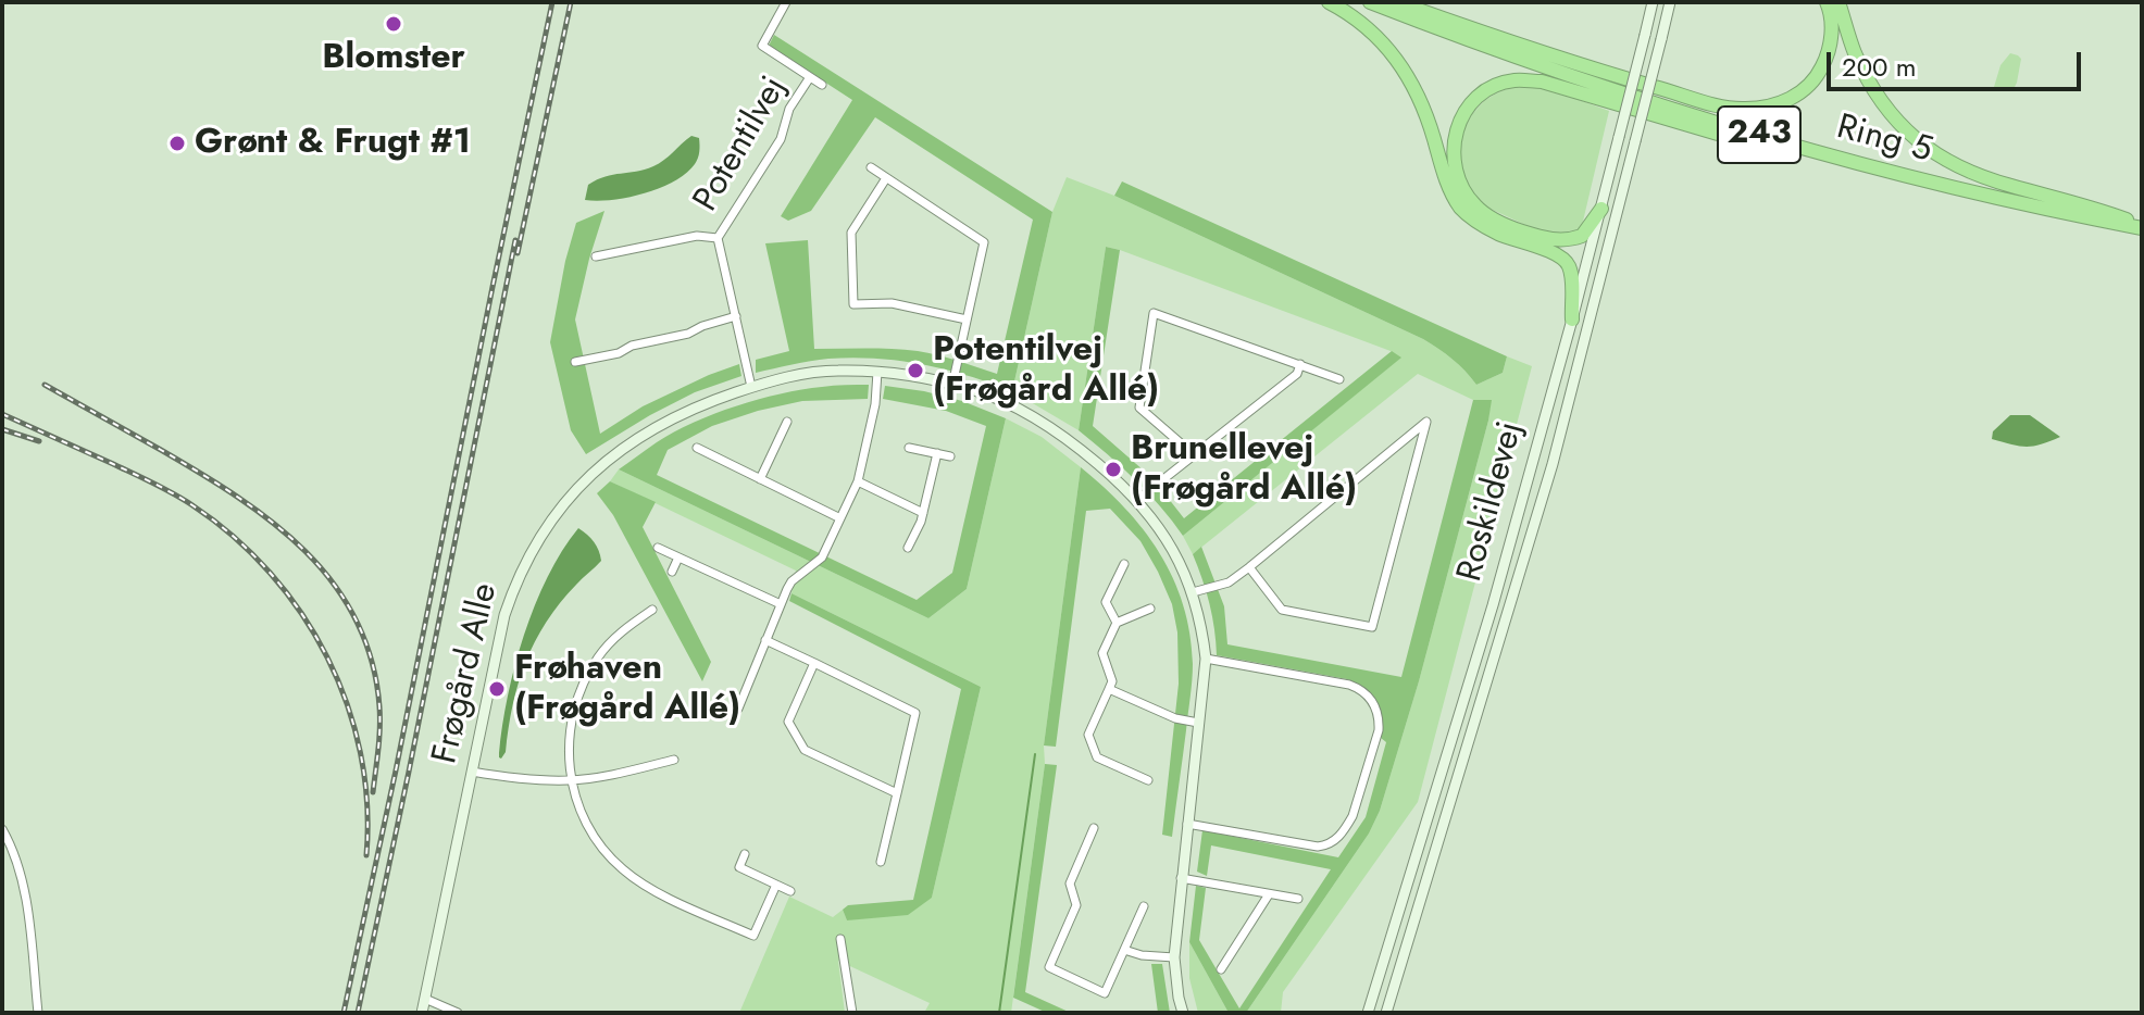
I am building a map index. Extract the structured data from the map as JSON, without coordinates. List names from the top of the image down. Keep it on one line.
{"streets":{"highway":["243","Ring 5"],"main road":["Roskildevej","Frøgård Alle"],"street":["Potentilvej"]},"crossings":[["Potentilvej","Frøgård Alle"]],"places":["Blomster","Grønt & Frugt #1","Potentilvej (Frøgård Allé)","Brunellevej (Frøgård Allé)","Frøhaven (Frøgård Allé)"],"scale_bar":"200 m"}
